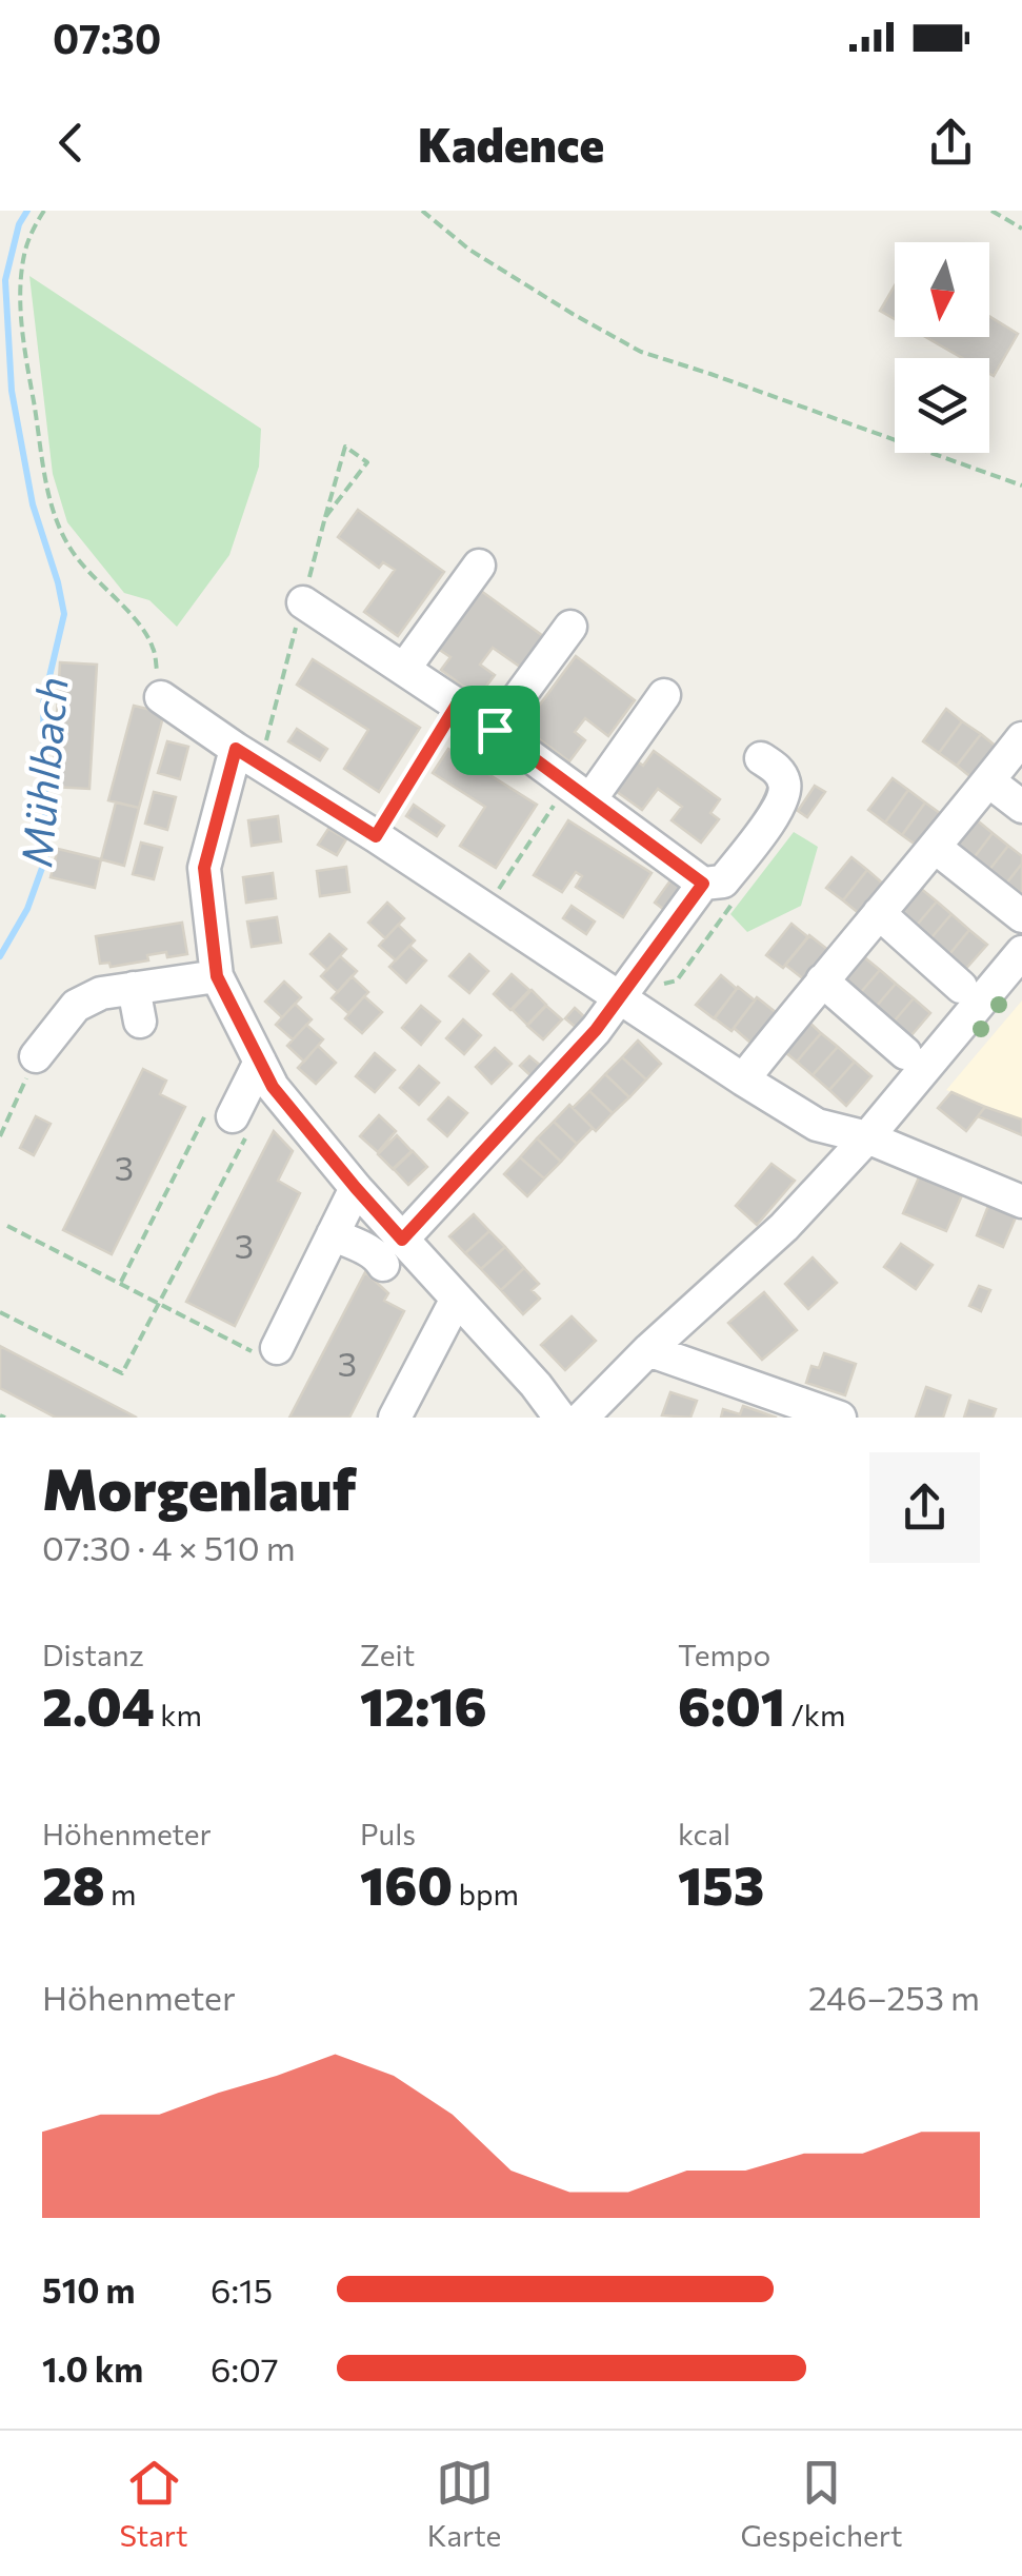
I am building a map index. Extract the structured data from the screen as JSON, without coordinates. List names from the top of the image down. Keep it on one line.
{"water":["Mühlbach"],"house_numbers":["3","3","3"],"north":"bottom","page":{"status":"07:30","header":"Kadence","heading":["Morgenlauf","07:30 · 4 × 510 m"],"stats":[["Distanz","2.04 km"],["Zeit","12:16"],["Tempo","6:01 /km"],["Höhenmeter","28 m"],["Puls","160 bpm"],["kcal","153"]],"chart":["Höhenmeter","246–253 m"],"list":[{"name":"510 m","note":"6:15"},{"name":"1.0 km","note":"6:07"}],"tabs":["Start","Karte","Gespeichert"]}}
